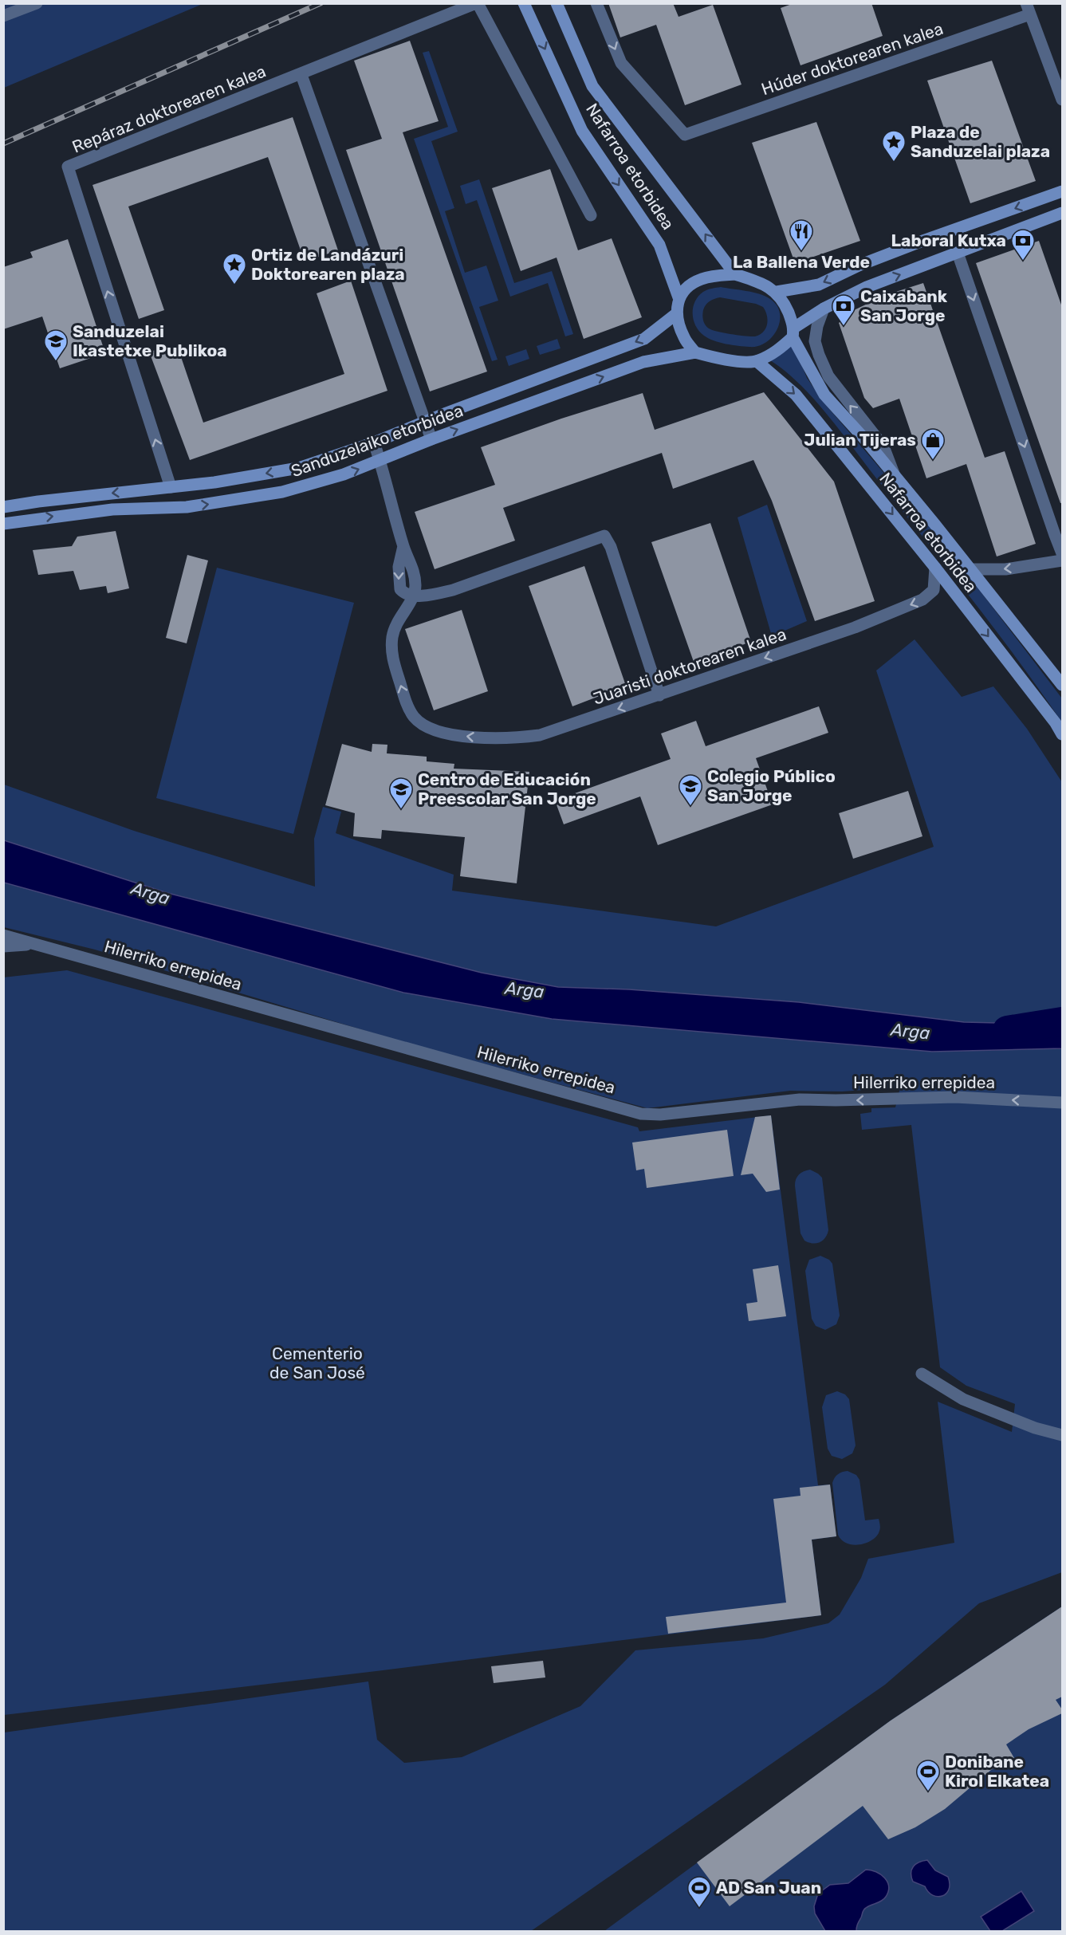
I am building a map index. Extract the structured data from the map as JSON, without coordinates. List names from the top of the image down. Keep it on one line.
{"streets":{"main road":["Nafarroa etorbidea","Sanduzelaiko etorbidea"],"street":["Húder doktorearen kalea","Repáraz doktorearen kalea","Juaristi doktorearen kalea","Hilerriko errepidea"]},"crossings":[["Repáraz doktorearen kalea","Sanduzelaiko etorbidea"],["Nafarroa etorbidea","Sanduzelaiko etorbidea"],["Nafarroa etorbidea","Juaristi doktorearen kalea"]],"one_way":["Húder doktorearen kalea","Hilerriko errepidea"],"water":["Arga"],"parks":["Cementerio de San José"],"places":{"place":["Plaza de Sanduzelai plaza","Ortiz de Landázuri Doktorearen plaza"],"restaurant":["La Ballena Verde"],"bank":["Laboral Kutxa","Caixabank San Jorge"],"school or university":["Sanduzelai Ikastetxe Publikoa","Colegio Público San Jorge","Centro de Educación Preescolar San Jorge"],"shop":["Julian Tijeras"],"sports":["Donibane Kirol Elkatea","AD San Juan"]}}
